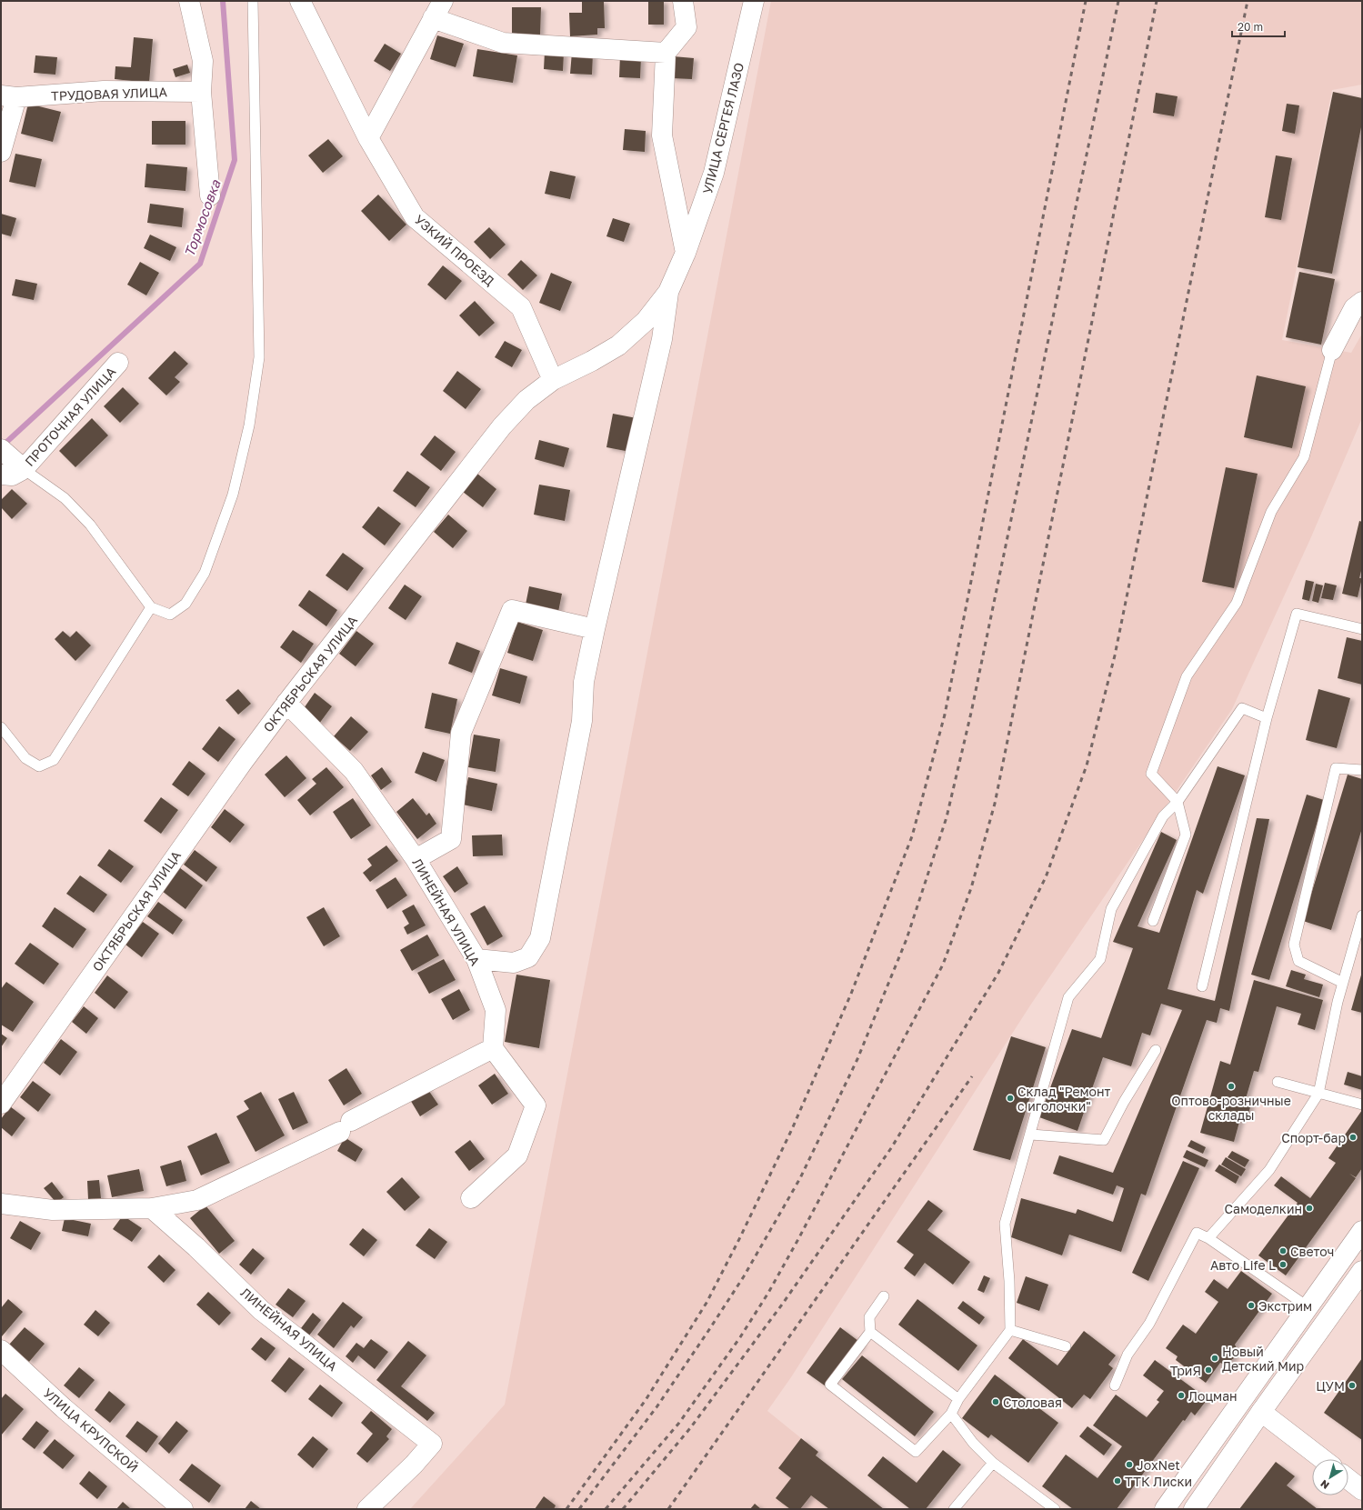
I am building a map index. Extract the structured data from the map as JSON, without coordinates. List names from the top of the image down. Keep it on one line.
{"streets":{"street":["ТРУДОВАЯ УЛИЦА","УЛИЦА СЕРГЕЯ ЛАЗО","УЗКИЙ ПРОЕЗД","ПРОТОЧНАЯ УЛИЦА","ОКТЯБРЬСКАЯ УЛИЦА","ЛИНЕЙНАЯ УЛИЦА","УЛИЦА КРУПСКОЙ"]},"crossings":[["УЛИЦА СЕРГЕЯ ЛАЗО","ОКТЯБРЬСКАЯ УЛИЦА"],["УЗКИЙ ПРОЕЗД","ОКТЯБРЬСКАЯ УЛИЦА"],["ОКТЯБРЬСКАЯ УЛИЦА","ЛИНЕЙНАЯ УЛИЦА"]],"water":["Тормосовка"],"places":["Оптово-розничные склады","Склад \"Ремонт с иголочки\"","Спорт-бар","Самоделкин","Светоч","Авто Life L","Экстрим","Новый Детский Мир","ТриЯ","ЦУМ","Лоцман","Столовая","JoxNet","ТТК Лиски"],"scale_bar":"20 m","north":"bottom left"}
